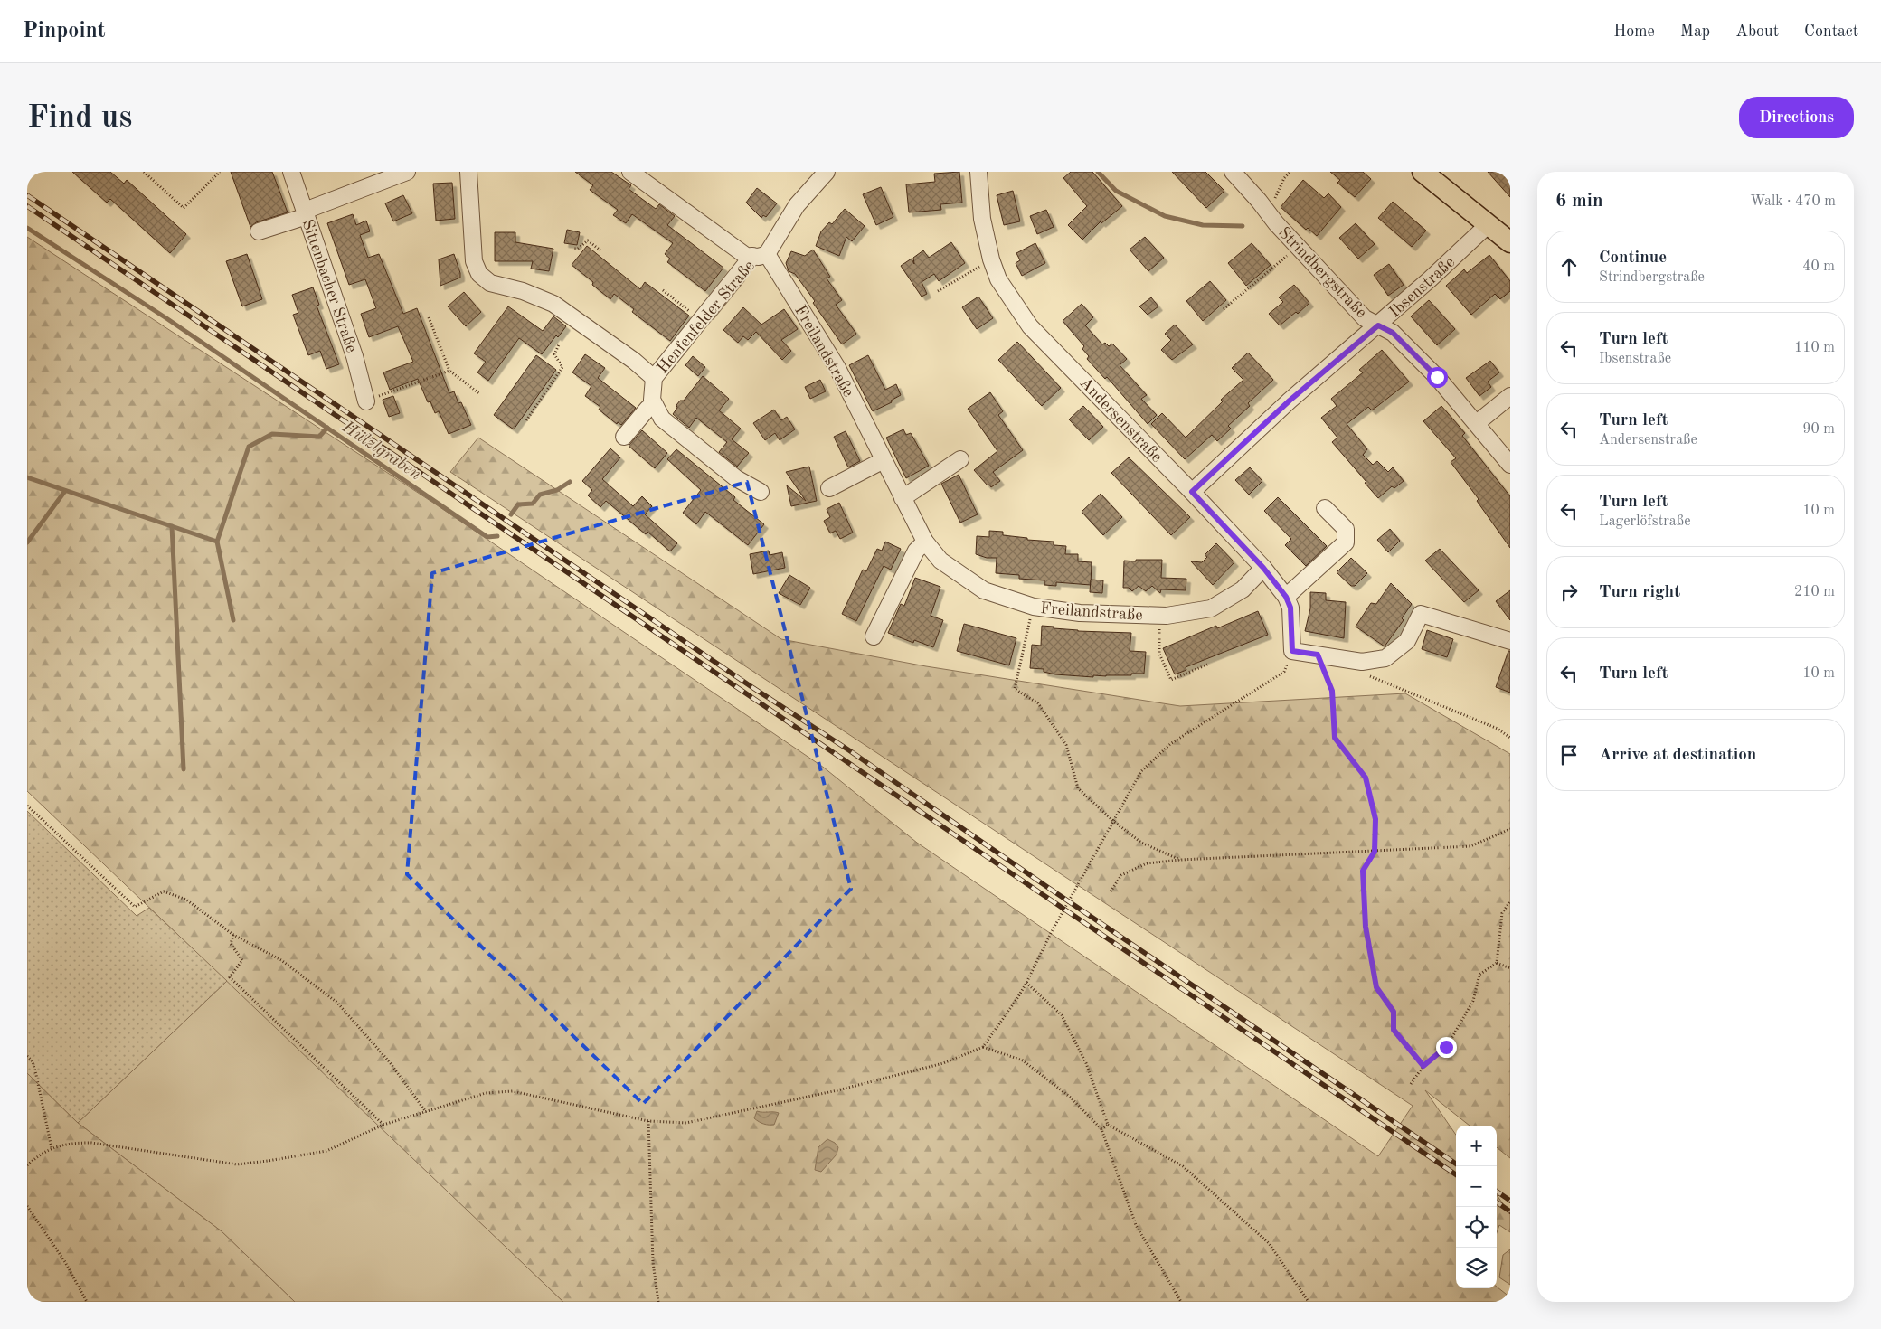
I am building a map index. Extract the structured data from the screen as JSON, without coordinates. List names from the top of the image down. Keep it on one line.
{"streets":{"street":["Strindbergstraße","Sittenbacher Straße","Ibsenstraße","Henfenfelder Straße","Freilandstraße","Andersenstraße"]},"crossings":[["Strindbergstraße","Ibsenstraße"],["Ibsenstraße","Andersenstraße"],["Henfenfelder Straße","Freilandstraße"],["Freilandstraße","Andersenstraße"]],"water":["Hülzlgraben"],"page":{"header":"Pinpoint","nav":["Home","Map","About","Contact"],"buttons":"Directions","title":"Find us","heading":["6 min","Walk · 470 m"],"list":[["Continue","Strindbergstraße","40 m"],["Turn left","Ibsenstraße","110 m"],["Turn left","Andersenstraße","90 m"],["Turn left","Lagerlöfstraße","10 m"],["Turn right","210 m"],["Turn left","10 m"],"Arrive at destination"],"map_buttons":["+","−"]}}
